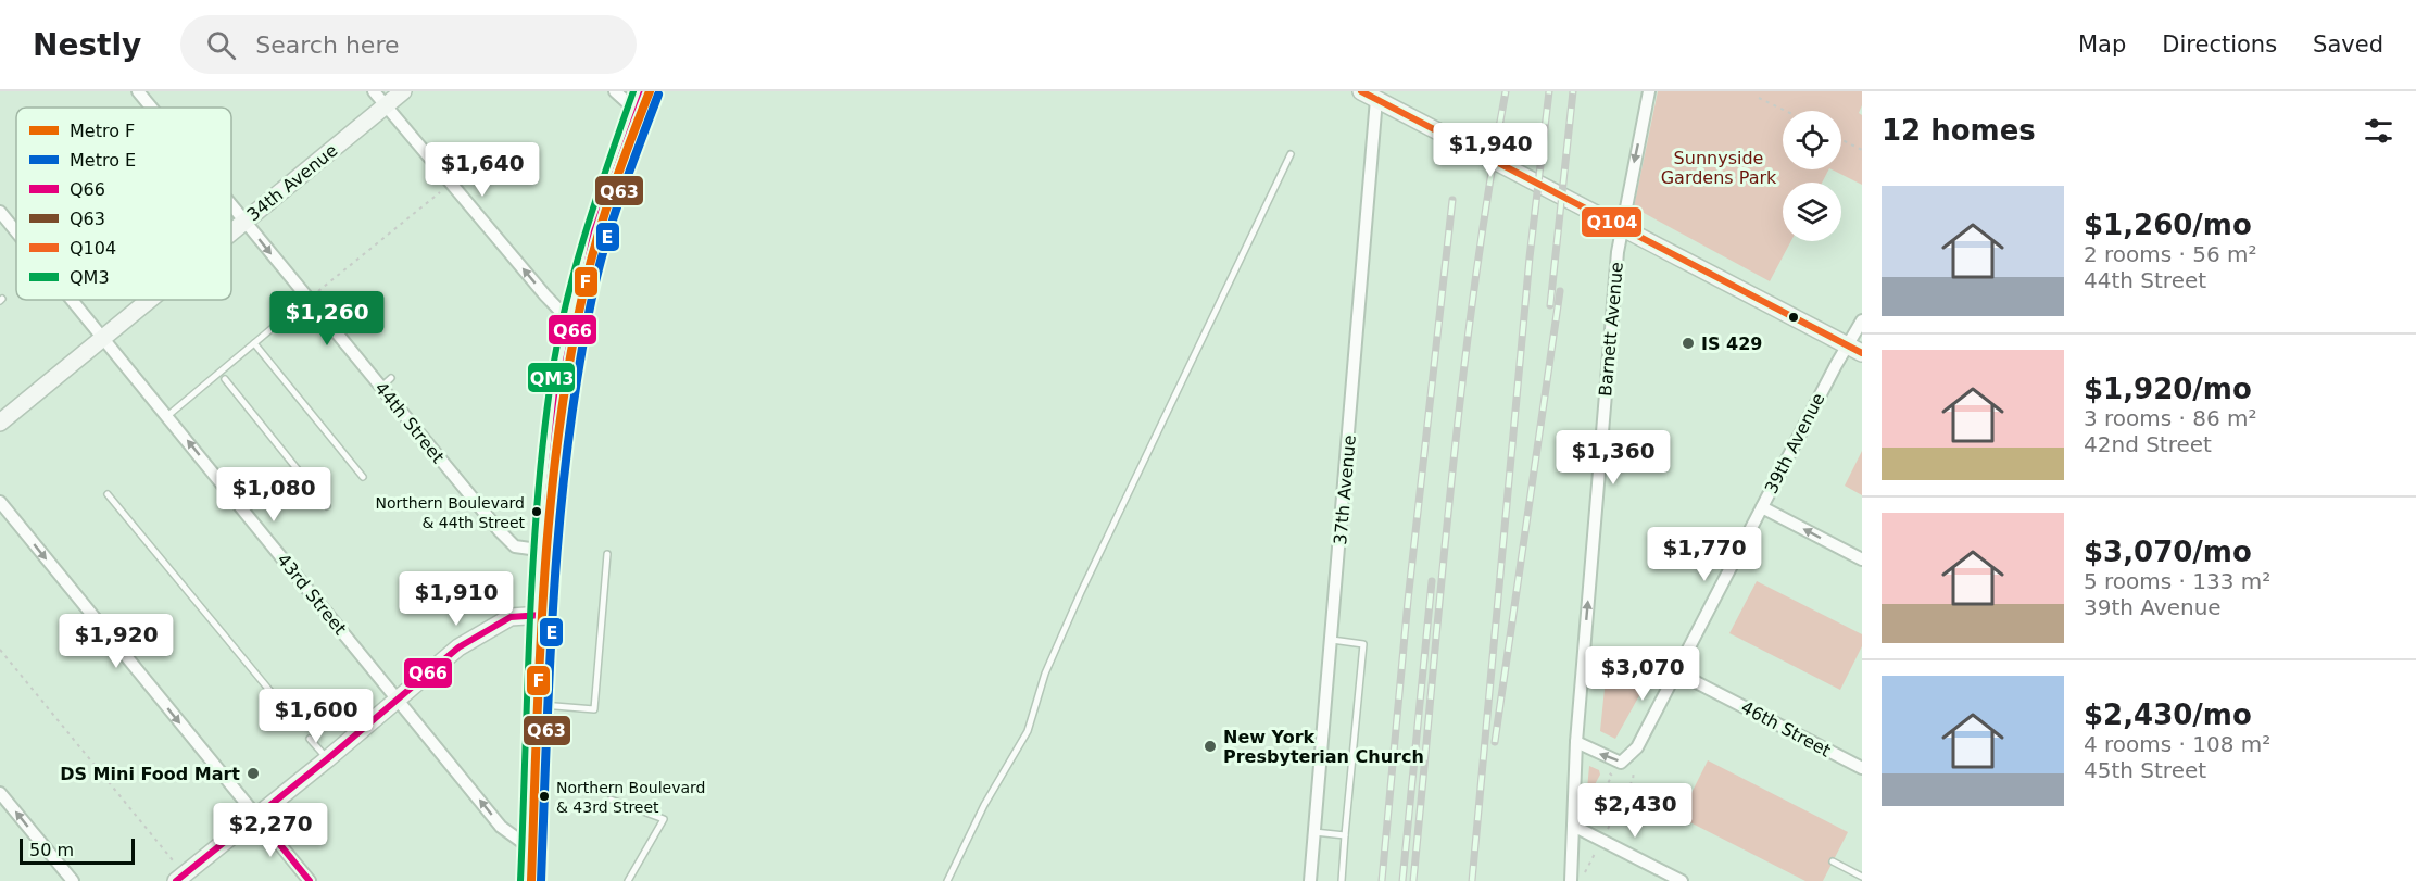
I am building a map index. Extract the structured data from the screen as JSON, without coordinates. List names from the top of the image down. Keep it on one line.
{"streets":{"street":["34th Avenue","Barnett Avenue","44th Street","39th Avenue","37th Avenue","43rd Street","46th Street"]},"crossings":[["34th Avenue","44th Street"],["34th Avenue","43rd Street"],["39th Avenue","46th Street"]],"one_way":["43rd Street"],"parks":["Sunnyside Gardens Park"],"places":["IS 429","Northern Boulevard & 44th Street","New York Presbyterian Church","DS Mini Food Mart","Northern Boulevard & 43rd Street"],"lines":["metro line F","transit line Q66","transit line Q104","transit line QM3","metro line E","transit line Q63"],"legend":["Metro F","Metro E","Q66","Q63","Q104","QM3"],"scale_bar":"50 m","page":{"header":"Nestly","search":"Search here","nav":["Map","Directions","Saved"],"heading":"12 homes","price":["$1,940","$1,640","$1,260","$1,360","$1,080","$1,770","$1,910","$1,920","$3,070","$1,600","$2,430","$2,270"],"list":[{"name":"$1,260/mo","note":"2 rooms · 56 m² · 44th Street"},{"name":"$1,920/mo","note":"3 rooms · 86 m² · 42nd Street"},{"name":"$3,070/mo","note":"5 rooms · 133 m² · 39th Avenue"},{"name":"$2,430/mo","note":"4 rooms · 108 m² · 45th Street"}],"scale":"50 m"}}
